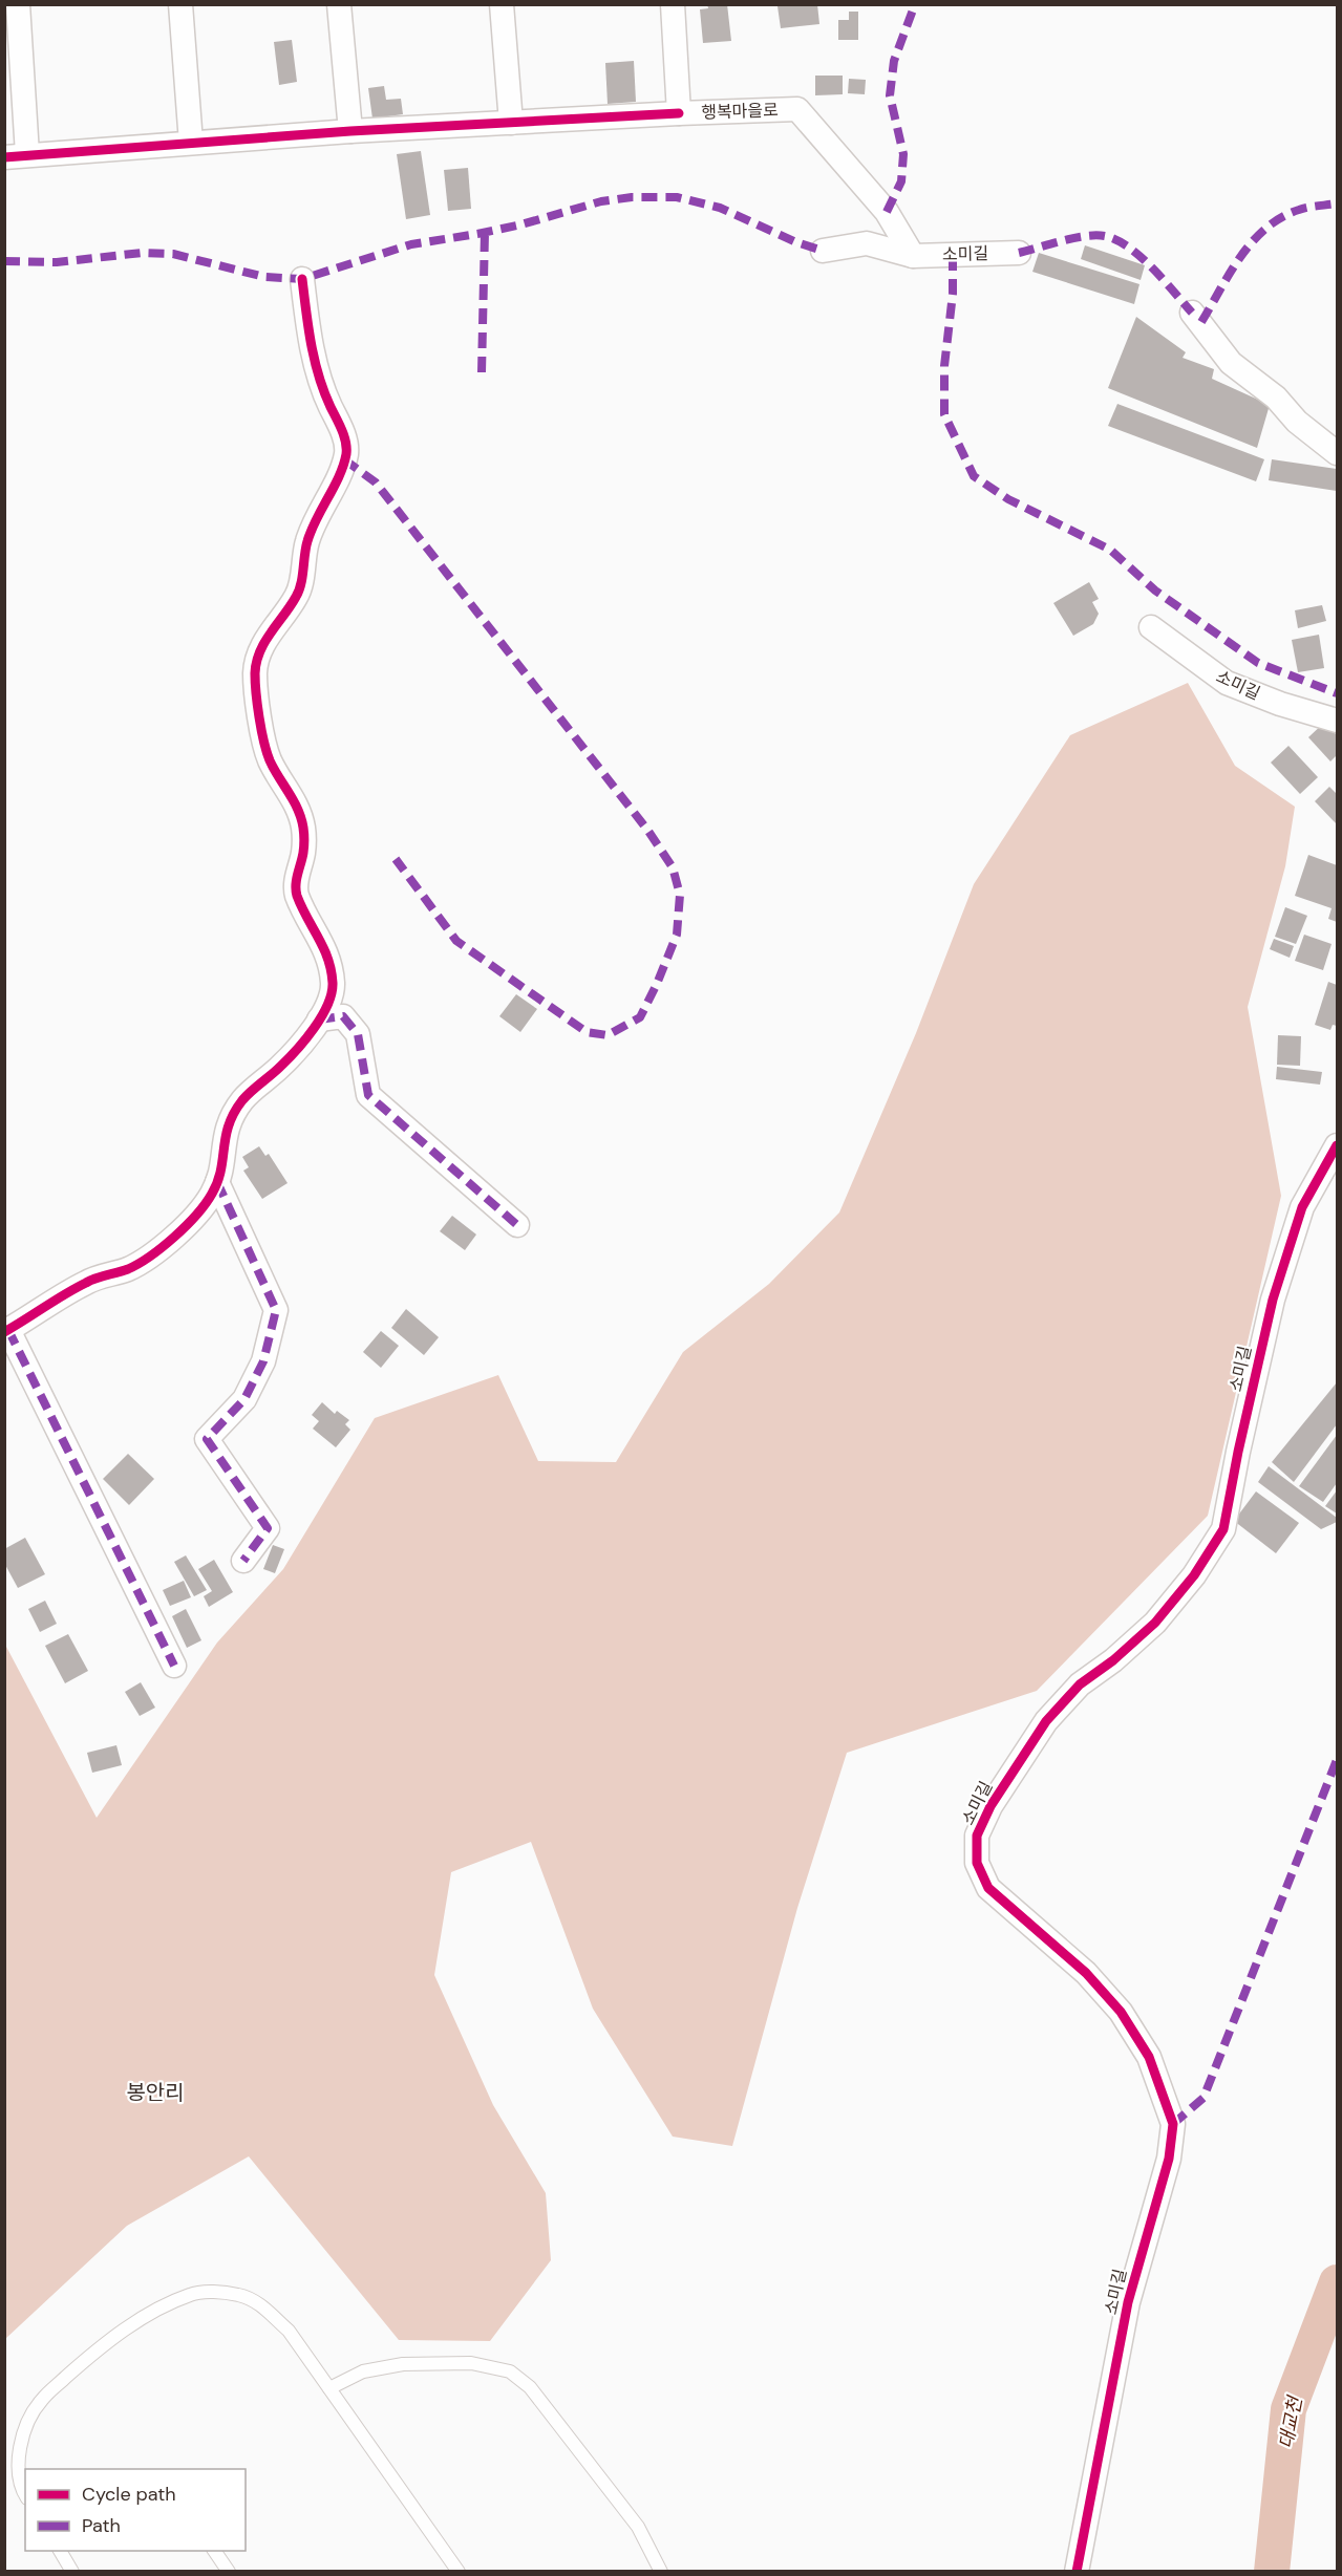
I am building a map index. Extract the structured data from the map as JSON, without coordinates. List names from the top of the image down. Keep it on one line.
{"streets":{"street":["행복마을로","소미길"]},"crossings":[["행복마을로","소미길"]],"districts":["봉안리"],"water":["대교천"],"legend":["Cycle path","Path"]}
